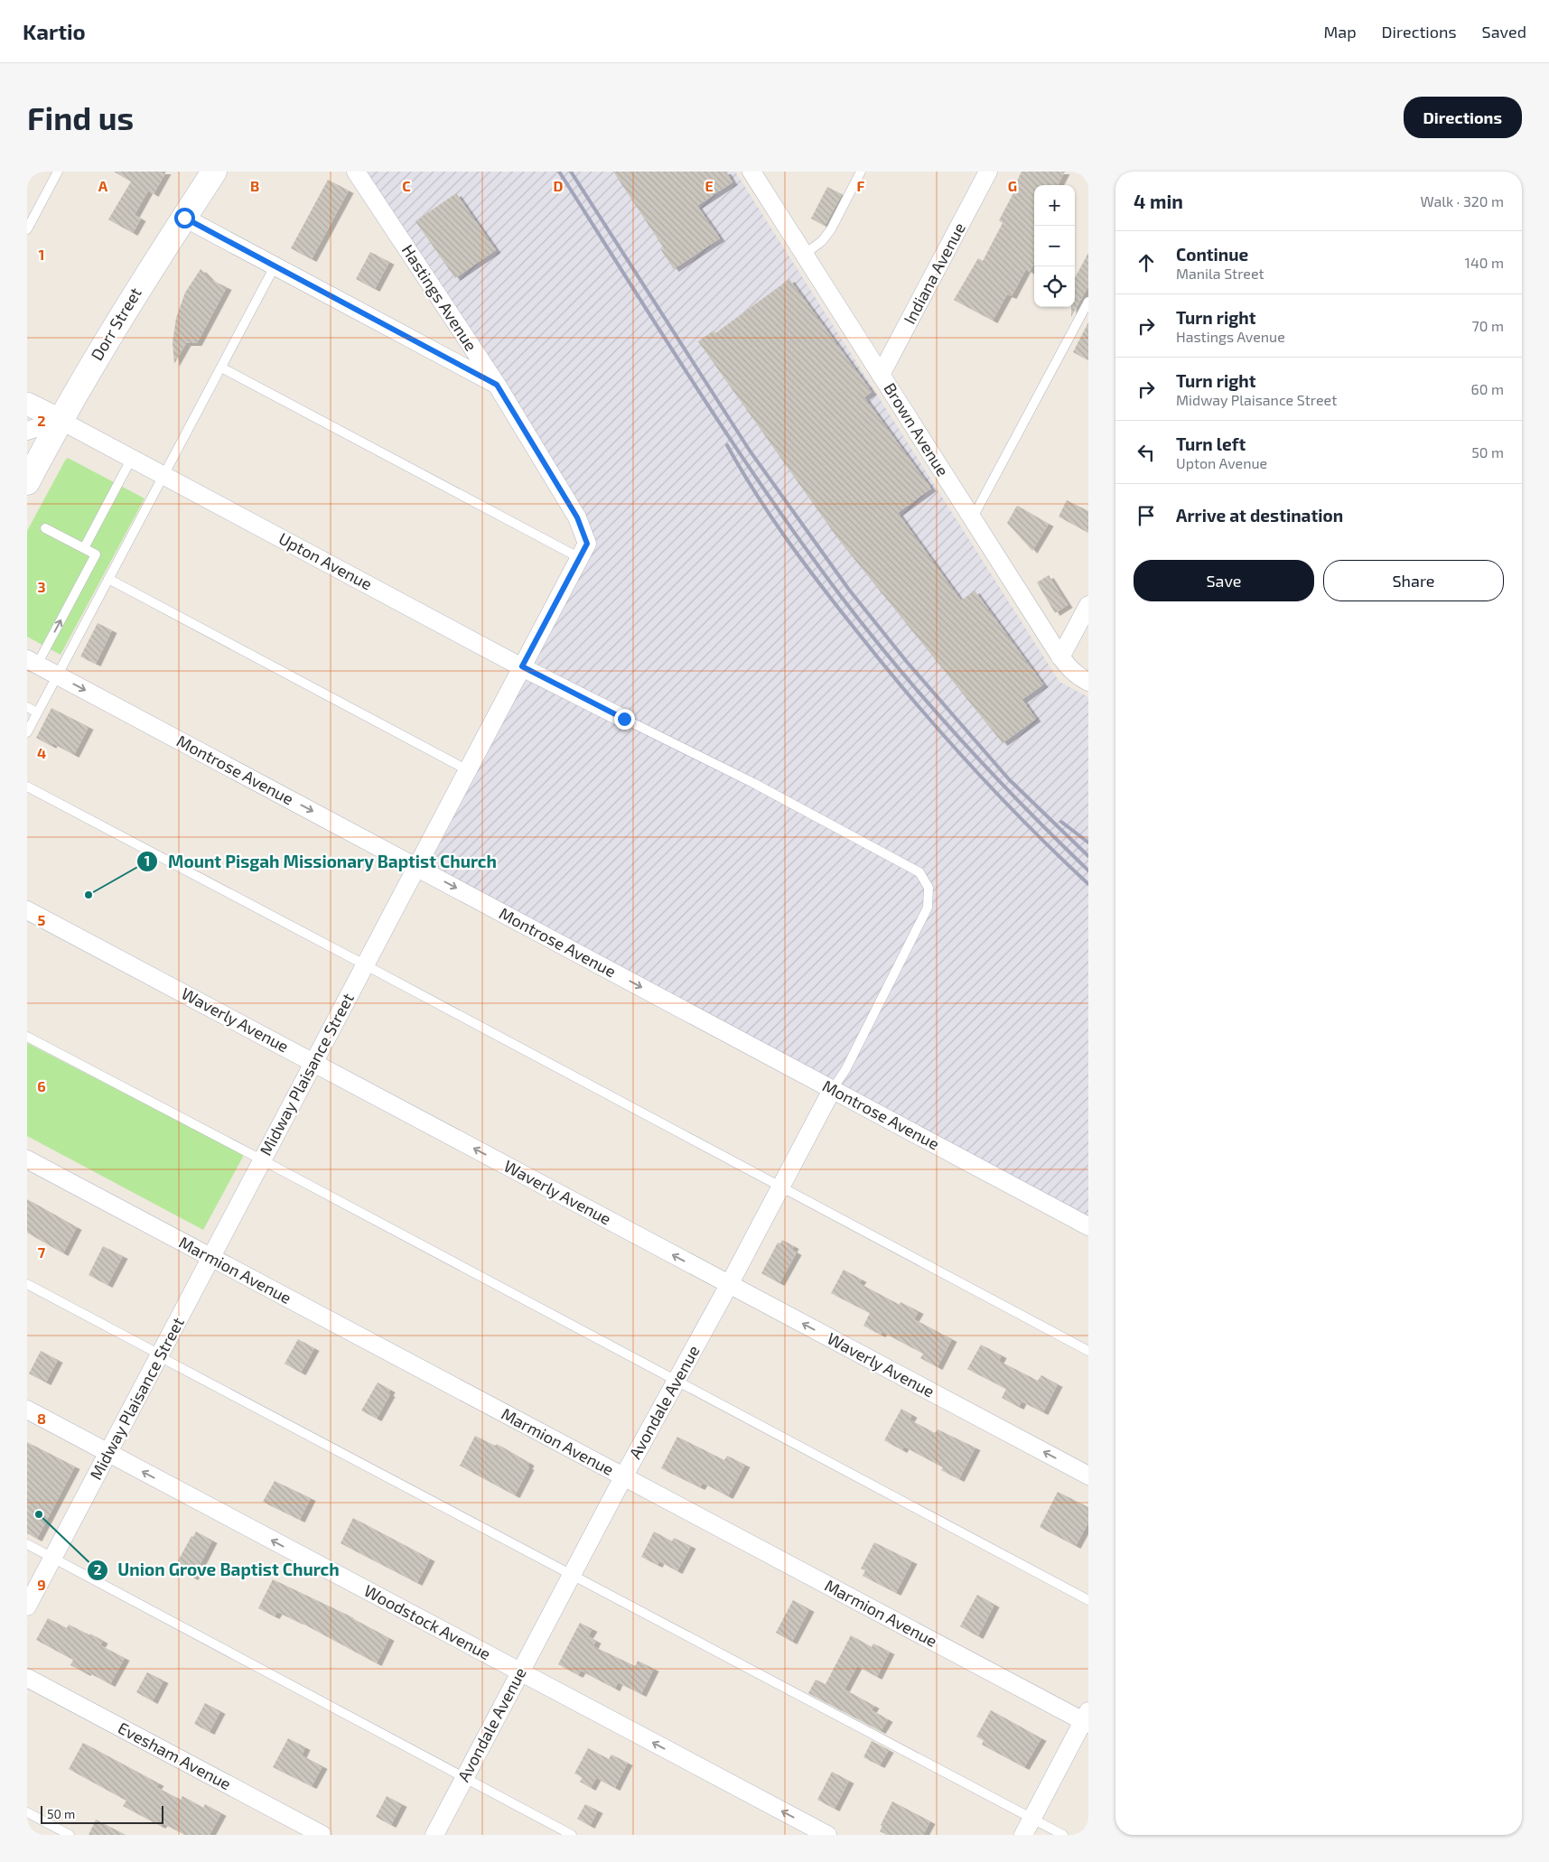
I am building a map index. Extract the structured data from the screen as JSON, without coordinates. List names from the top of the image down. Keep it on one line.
{"streets":{"main road":["Dorr Street"],"street":["Indiana Avenue","Hastings Avenue","Brown Avenue","Upton Avenue","Montrose Avenue","Waverly Avenue","Midway Plaisance Street","Marmion Avenue","Avondale Avenue","Woodstock Avenue","Evesham Avenue"]},"crossings":[["Indiana Avenue","Brown Avenue"],["Hastings Avenue","Midway Plaisance Street"],["Dorr Street","Upton Avenue"],["Upton Avenue","Midway Plaisance Street"],["Montrose Avenue","Midway Plaisance Street"],["Montrose Avenue","Avondale Avenue"],["Waverly Avenue","Midway Plaisance Street"],["Waverly Avenue","Avondale Avenue"],["Midway Plaisance Street","Marmion Avenue"],["Midway Plaisance Street","Woodstock Avenue"],["Marmion Avenue","Avondale Avenue"],["Avondale Avenue","Woodstock Avenue"]],"one_way":["Montrose Avenue","Waverly Avenue","Woodstock Avenue"],"places":["Mount Pisgah Missionary Baptist Church","Union Grove Baptist Church"],"scale_bar":"50 m","page":{"header":"Kartio","nav":["Map","Directions","Saved"],"buttons":["Directions",["Save","Share"]],"title":"Find us","heading":["4 min","Walk · 320 m"],"map_buttons":["+","−"],"list":[["Continue","Manila Street","140 m"],["Turn right","Hastings Avenue","70 m"],["Turn right","Midway Plaisance Street","60 m"],["Turn left","Upton Avenue","50 m"],"Arrive at destination"],"scale":"50 m"},"grid":{"columns":["A","B","C","D","E","F","G"],"rows":["1","2","3","4","5","6","7","8","9"]}}
